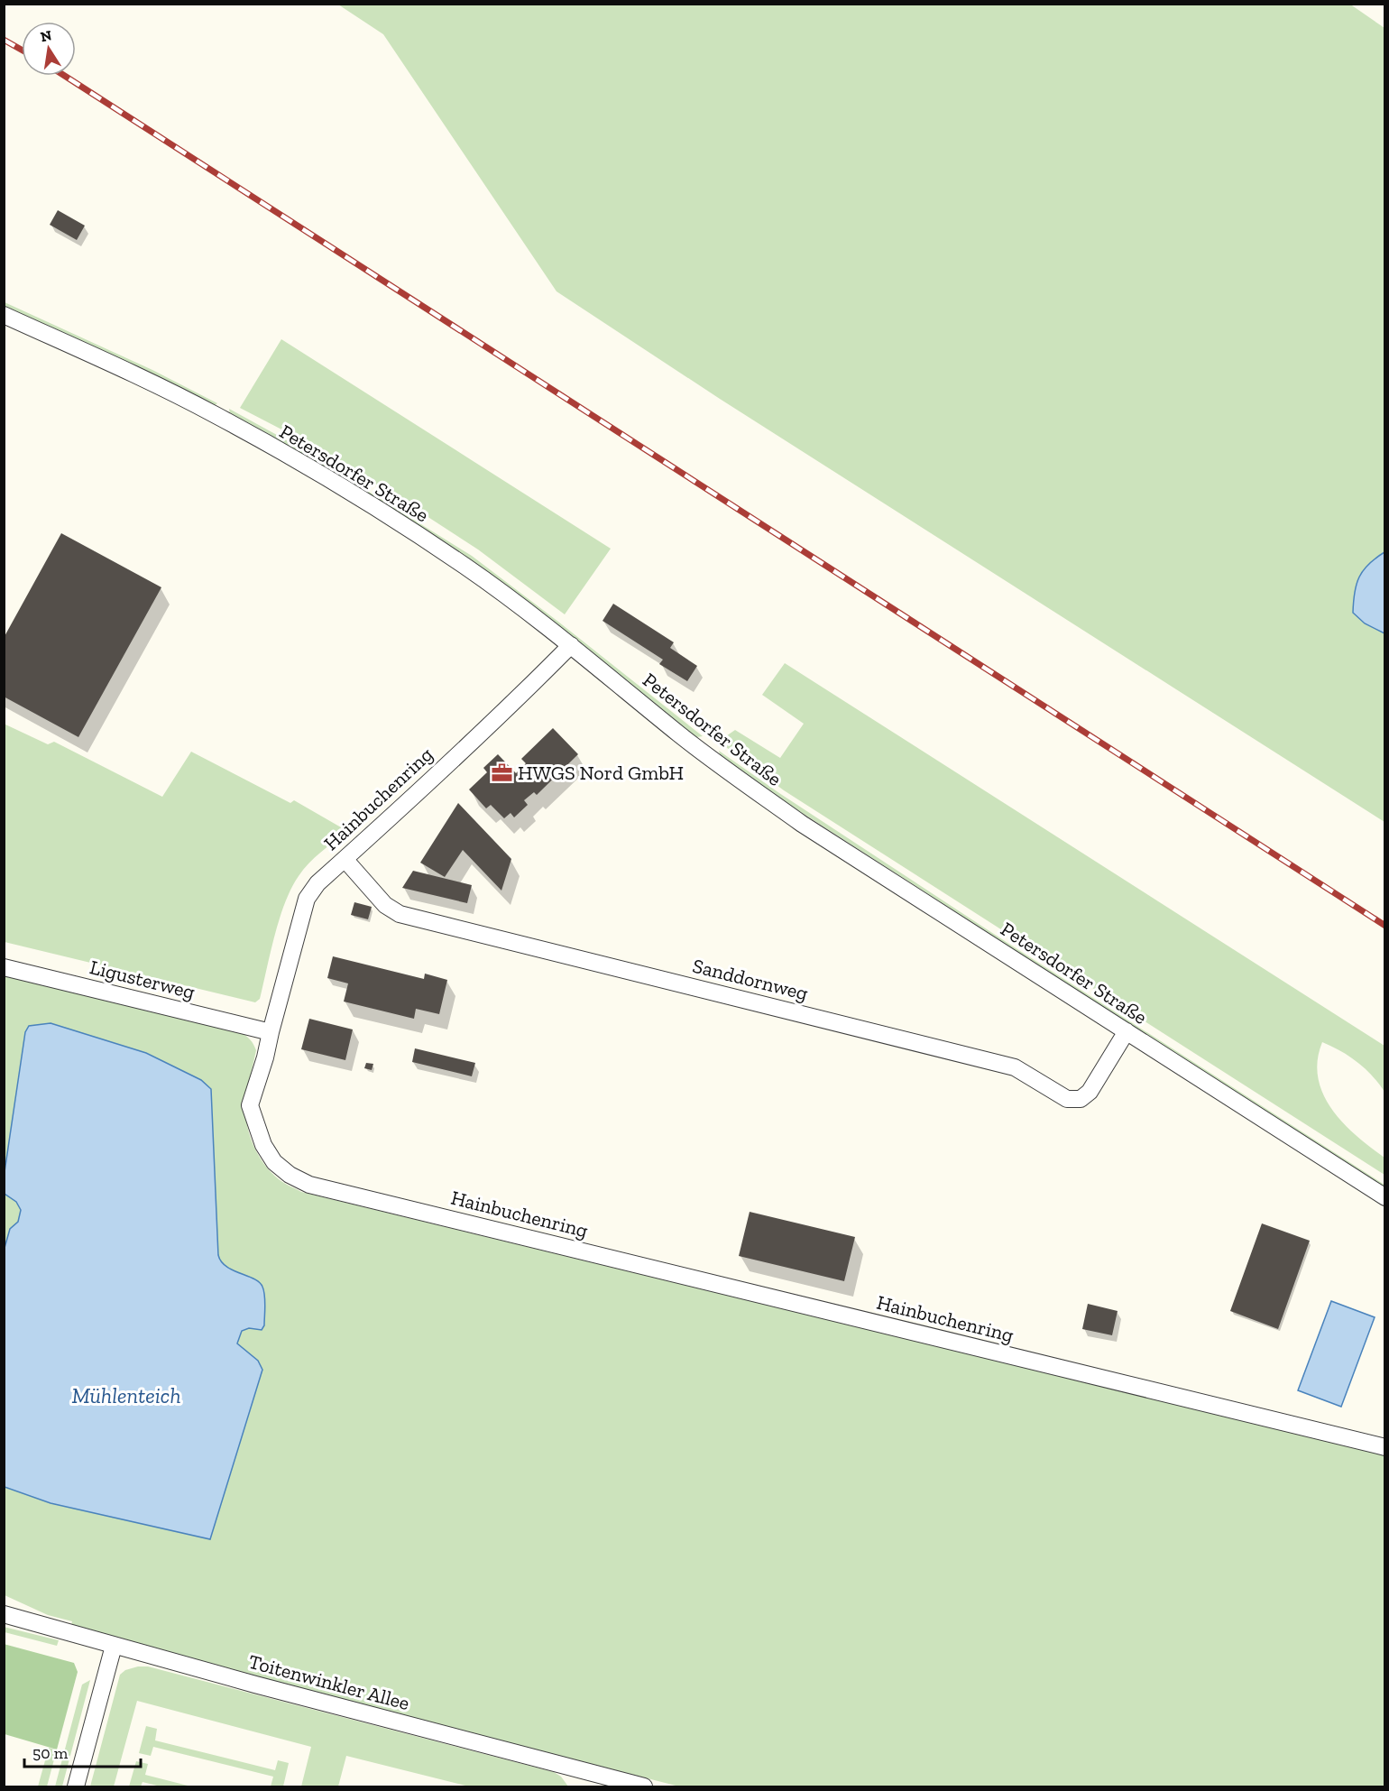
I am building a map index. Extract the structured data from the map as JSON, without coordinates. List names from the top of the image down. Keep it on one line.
{"streets":{"street":["Petersdorfer Straße","Hainbuchenring","Ligusterweg","Sanddornweg","Toitenwinkler Allee"]},"crossings":[["Petersdorfer Straße","Hainbuchenring"],["Petersdorfer Straße","Sanddornweg"],["Hainbuchenring","Ligusterweg"],["Hainbuchenring","Sanddornweg"]],"water":["Mühlenteich"],"places":{"office":["HWGS Nord GmbH"]},"scale_bar":"50 m","north":"top"}
